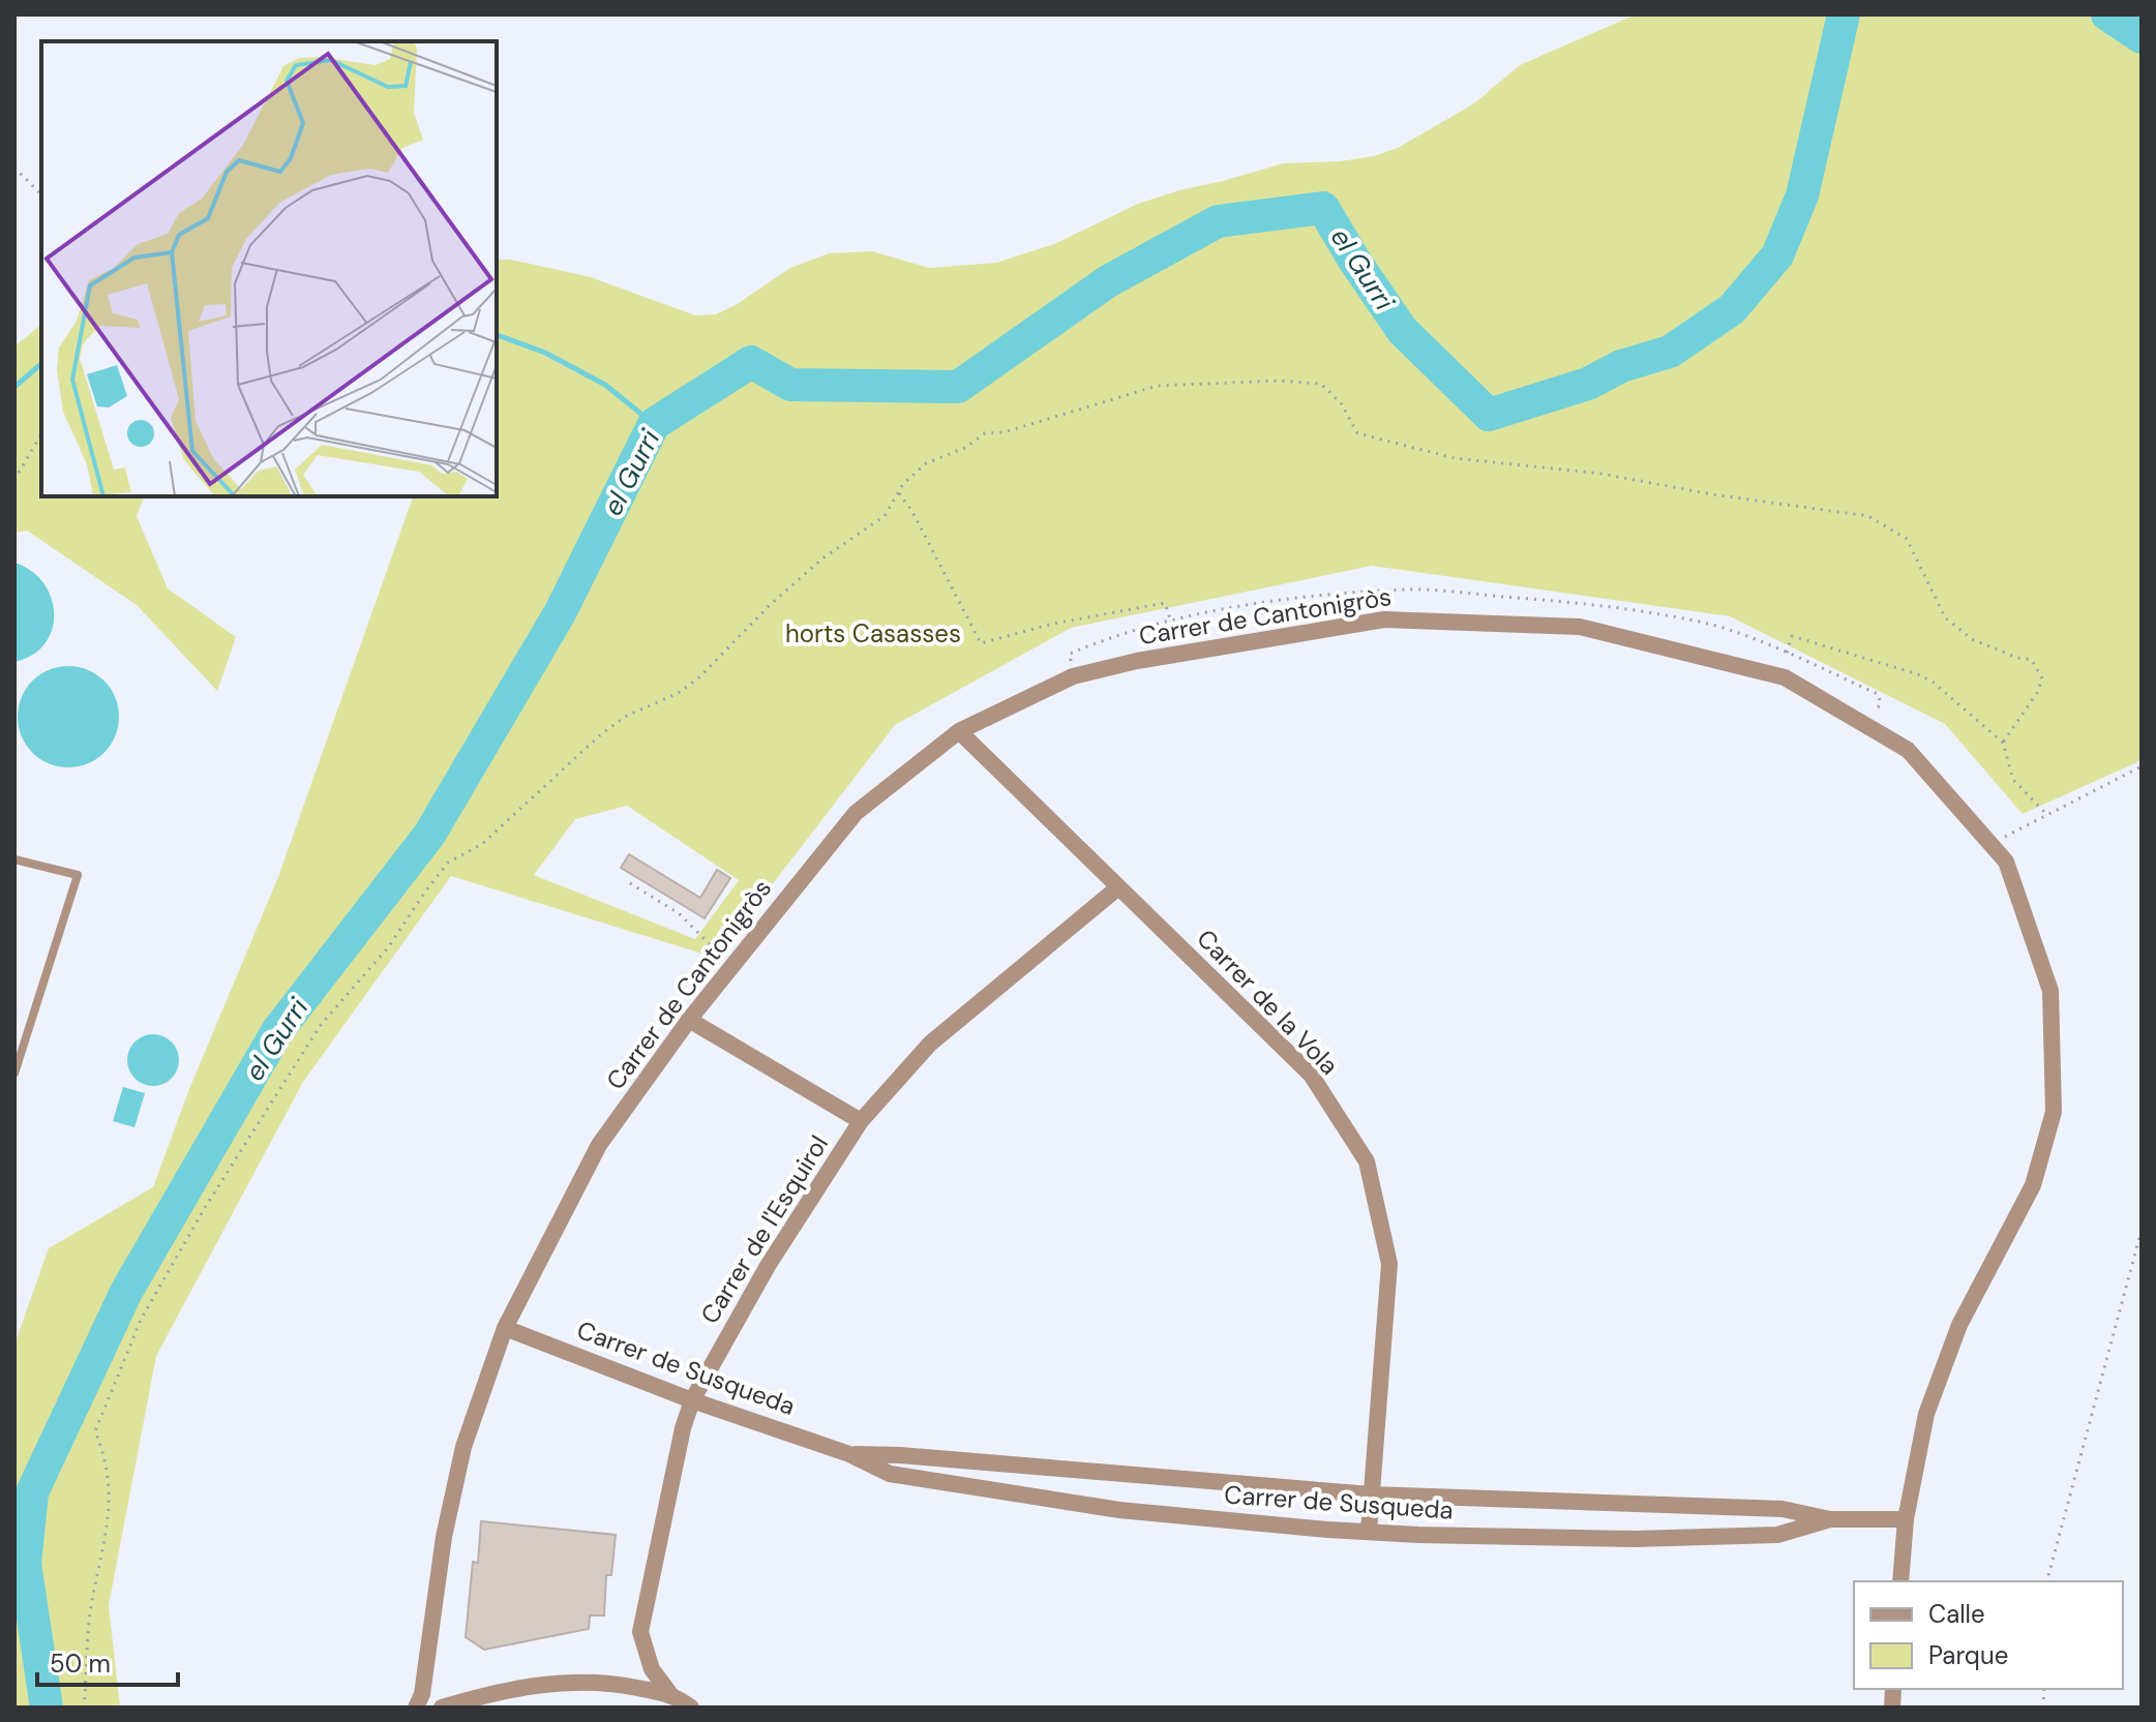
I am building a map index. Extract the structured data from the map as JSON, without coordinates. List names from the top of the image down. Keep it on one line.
{"streets":{"street":["Carrer de Cantonigròs","Carrer de la Vola","Carrer de l'Esquirol","Carrer de Susqueda"]},"crossings":[["Carrer de Cantonigròs","Carrer de la Vola"],["Carrer de Cantonigròs","Carrer de Susqueda"],["Carrer de la Vola","Carrer de l'Esquirol"],["Carrer de la Vola","Carrer de Susqueda"],["Carrer de l'Esquirol","Carrer de Susqueda"]],"water":["el Gurri"],"parks":["horts Casasses"],"legend":["Calle","Parque"],"scale_bar":"50 m"}
